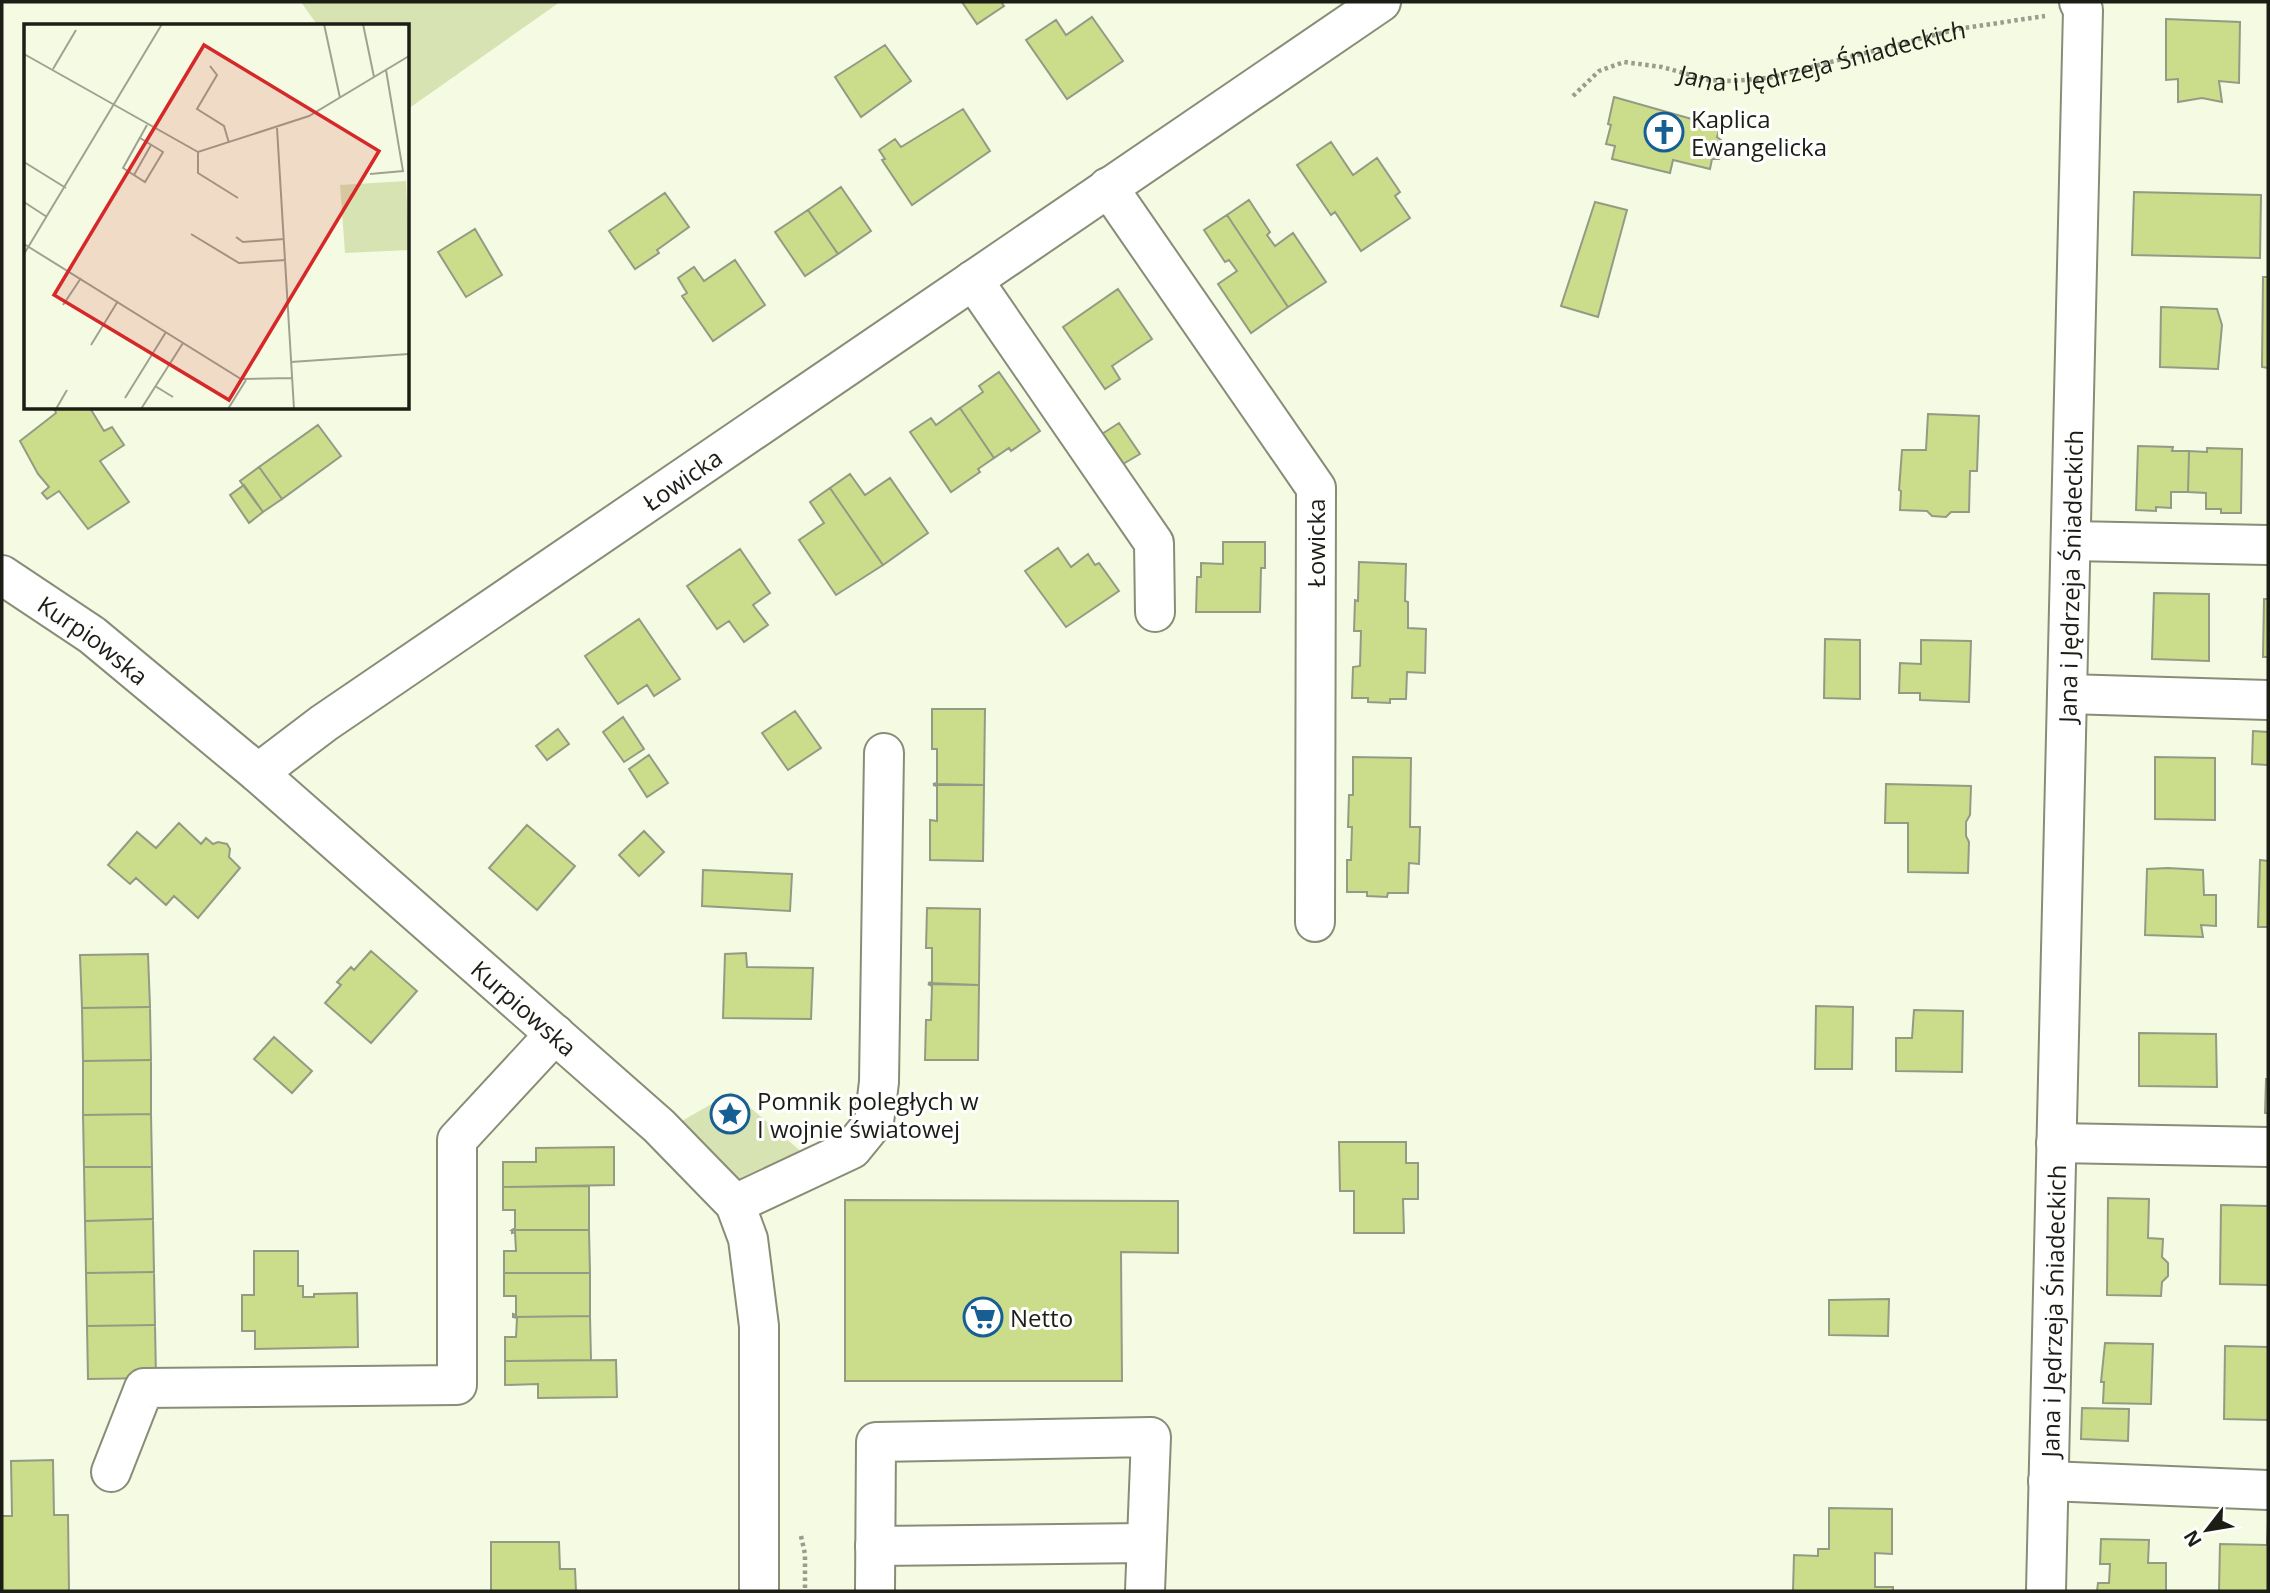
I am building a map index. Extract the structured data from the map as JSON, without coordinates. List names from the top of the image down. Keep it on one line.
{"streets":{"street":["Jana i Jędrzeja Śniadeckich","Łowicka","Kurpiowska"]},"crossings":[["Łowicka","Kurpiowska"]],"places":{"church":["Kaplica Ewangelicka"],"place":["Pomnik poległych w I wojnie światowej"],"supermarket":["Netto"]},"north":"bottom left"}
